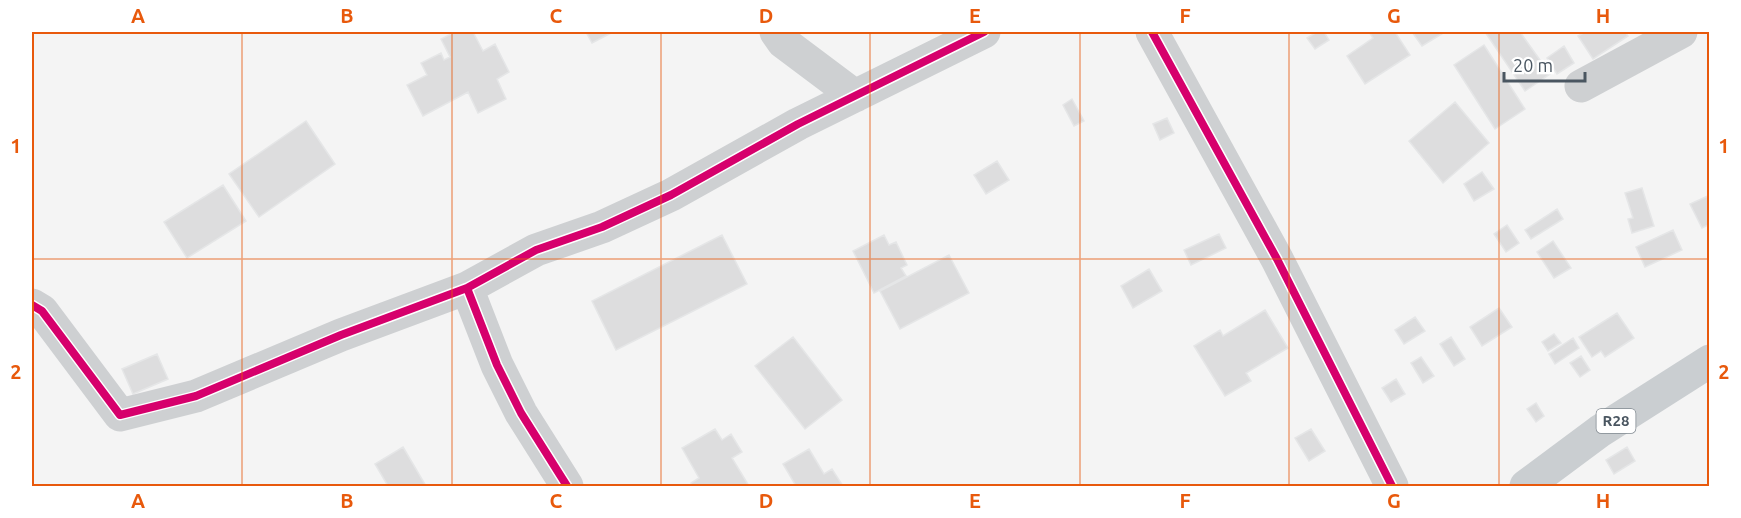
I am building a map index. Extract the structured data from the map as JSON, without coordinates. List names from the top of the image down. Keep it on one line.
{"streets":{"main road":["R28"]},"scale_bar":"20 m","grid":{"columns":["A","B","C","D","E","F","G","H"],"rows":["1","2"]}}
